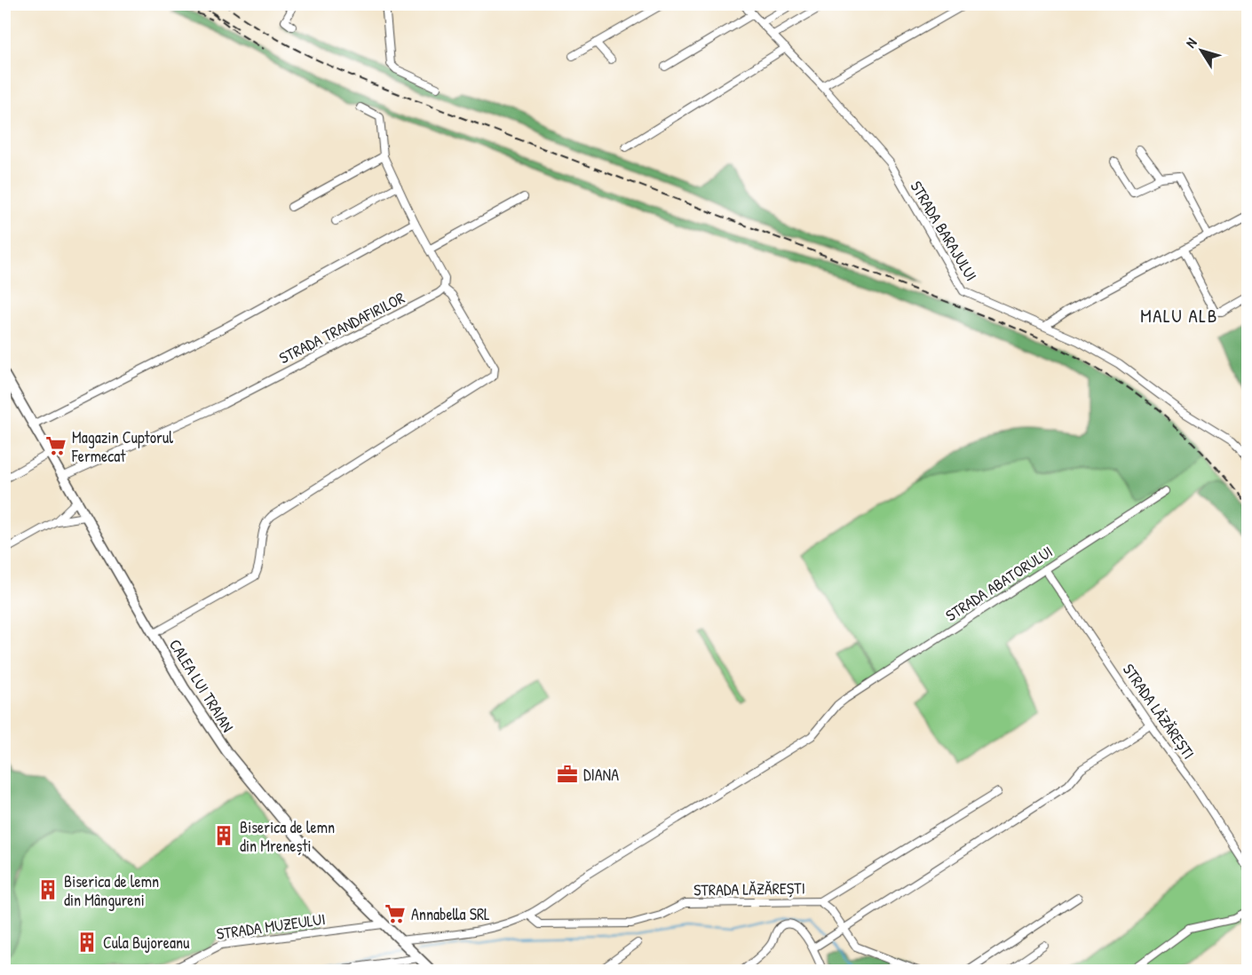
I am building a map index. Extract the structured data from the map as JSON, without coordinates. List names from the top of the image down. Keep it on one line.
{"streets":{"highway":["CALEA LUI TRAIAN"],"street":["STRADA BARAJULUI","STRADA TRANDAFIRILOR","STRADA ABATORULUI","STRADA LĂZĂREȘTI","STRADA MUZEULUI"]},"crossings":[["STRADA TRANDAFIRILOR","CALEA LUI TRAIAN"],["STRADA ABATORULUI","CALEA LUI TRAIAN"],["STRADA ABATORULUI","STRADA LĂZĂREȘTI"],["CALEA LUI TRAIAN","STRADA MUZEULUI"]],"districts":["MALU ALB"],"places":{"supermarket":["Magazin Cuptorul Fermecat","Annabella SRL"],"office":["DIANA"],"building":["Biserica de lemn din Mrenești","Biserica de lemn din Mângureni","Cula Bujoreanu"]},"north":"top left"}
